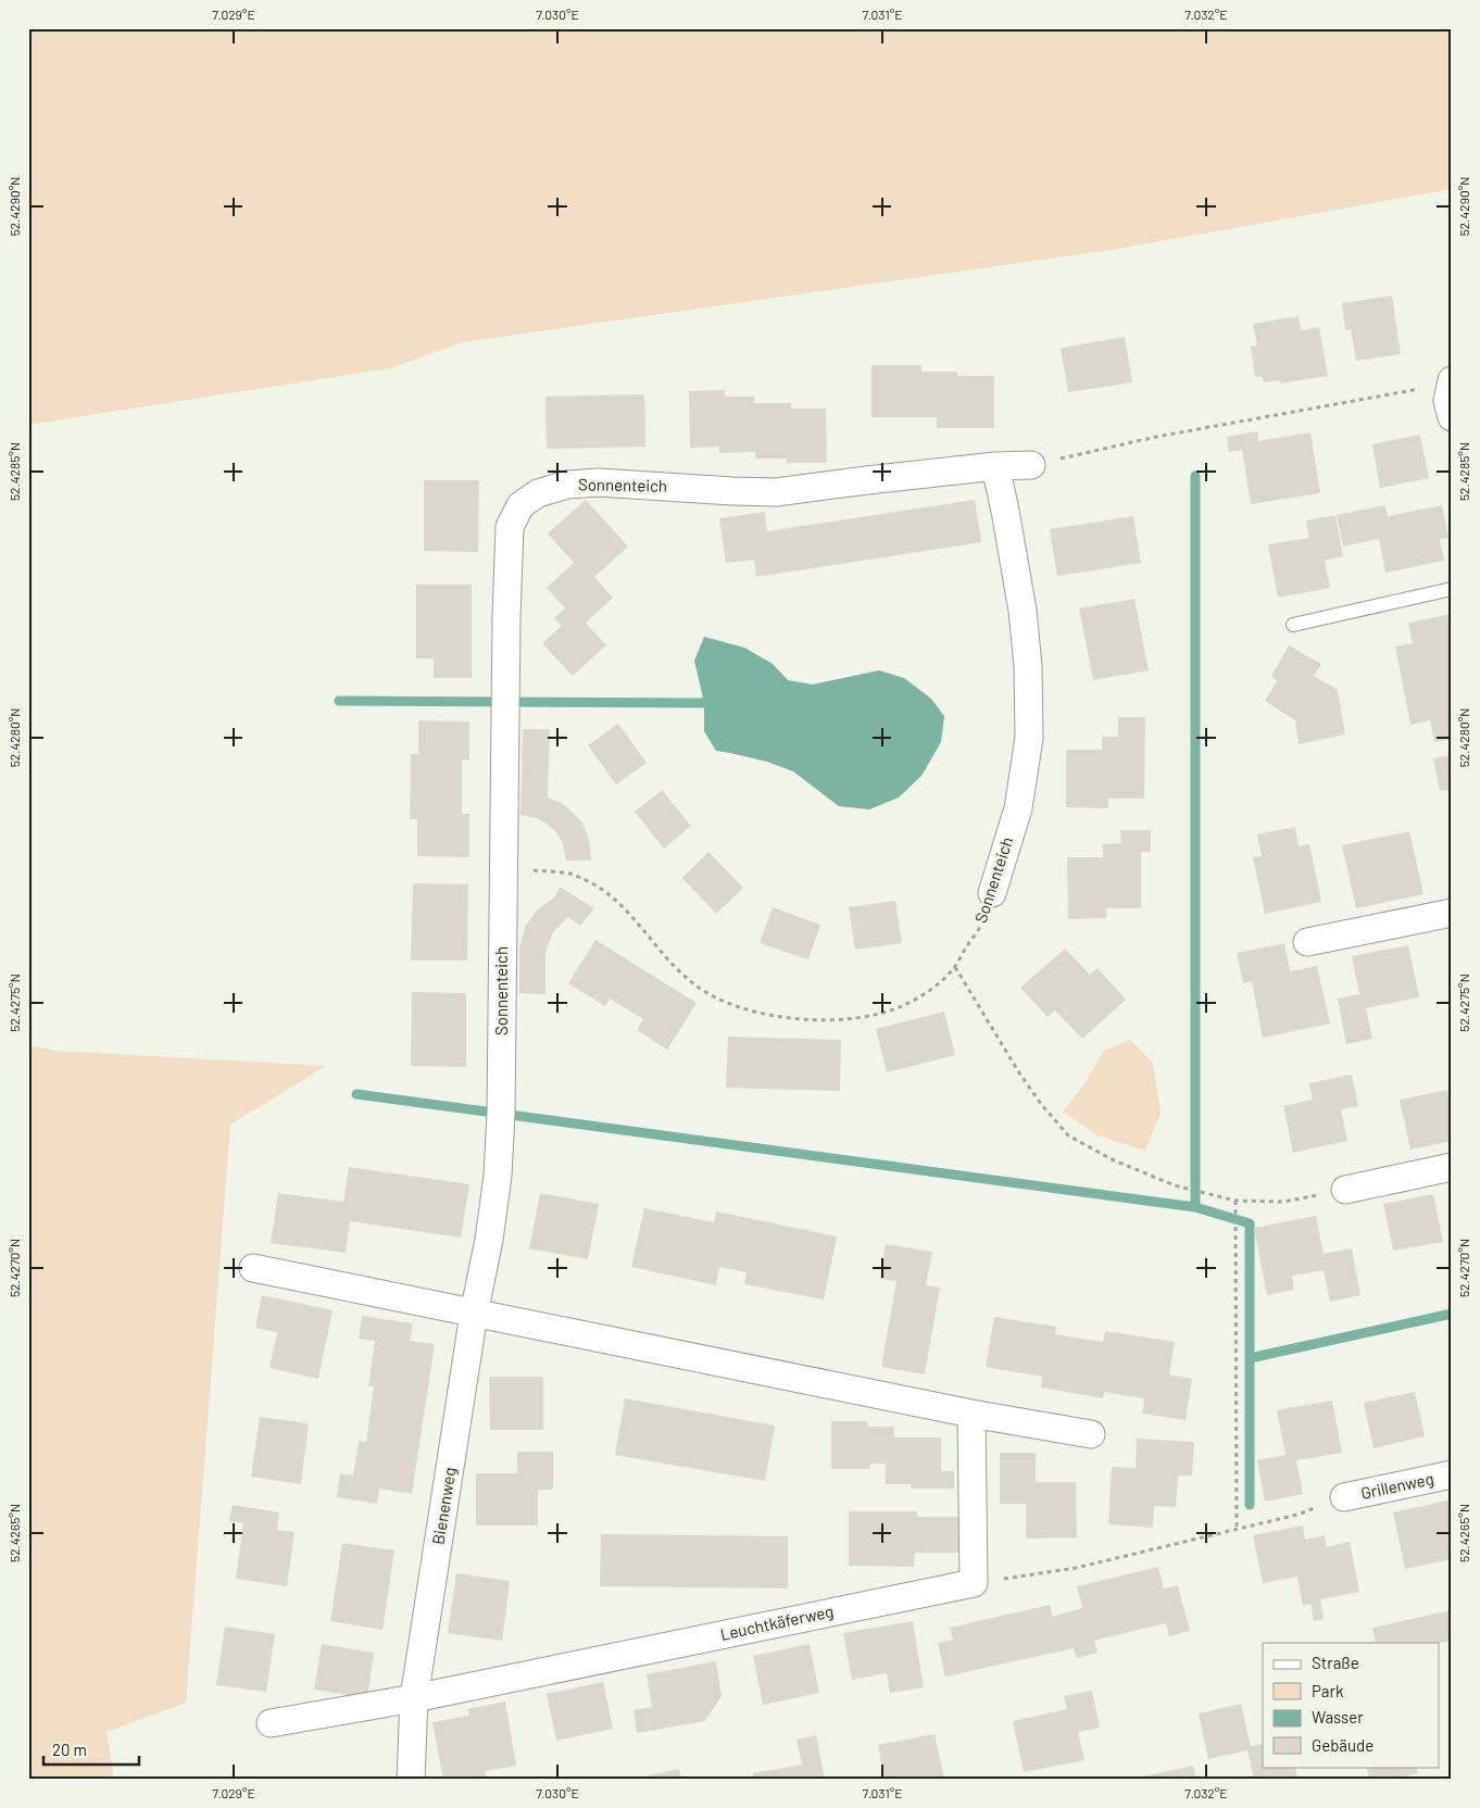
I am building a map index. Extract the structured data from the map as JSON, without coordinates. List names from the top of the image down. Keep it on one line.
{"streets":{"street":["Sonnenteich","Grillenweg","Bienenweg","Leuchtkäferweg"]},"crossings":[["Sonnenteich","Bienenweg"],["Bienenweg","Leuchtkäferweg"]],"legend":["Straße","Park","Wasser","Gebäude"],"scale_bar":"20 m","coordinates":["7.029°E","7.030°E","7.031°E","7.032°E","52.4290°N","52.4285°N","52.4280°N","52.4275°N","52.4270°N","52.4265°N"]}
